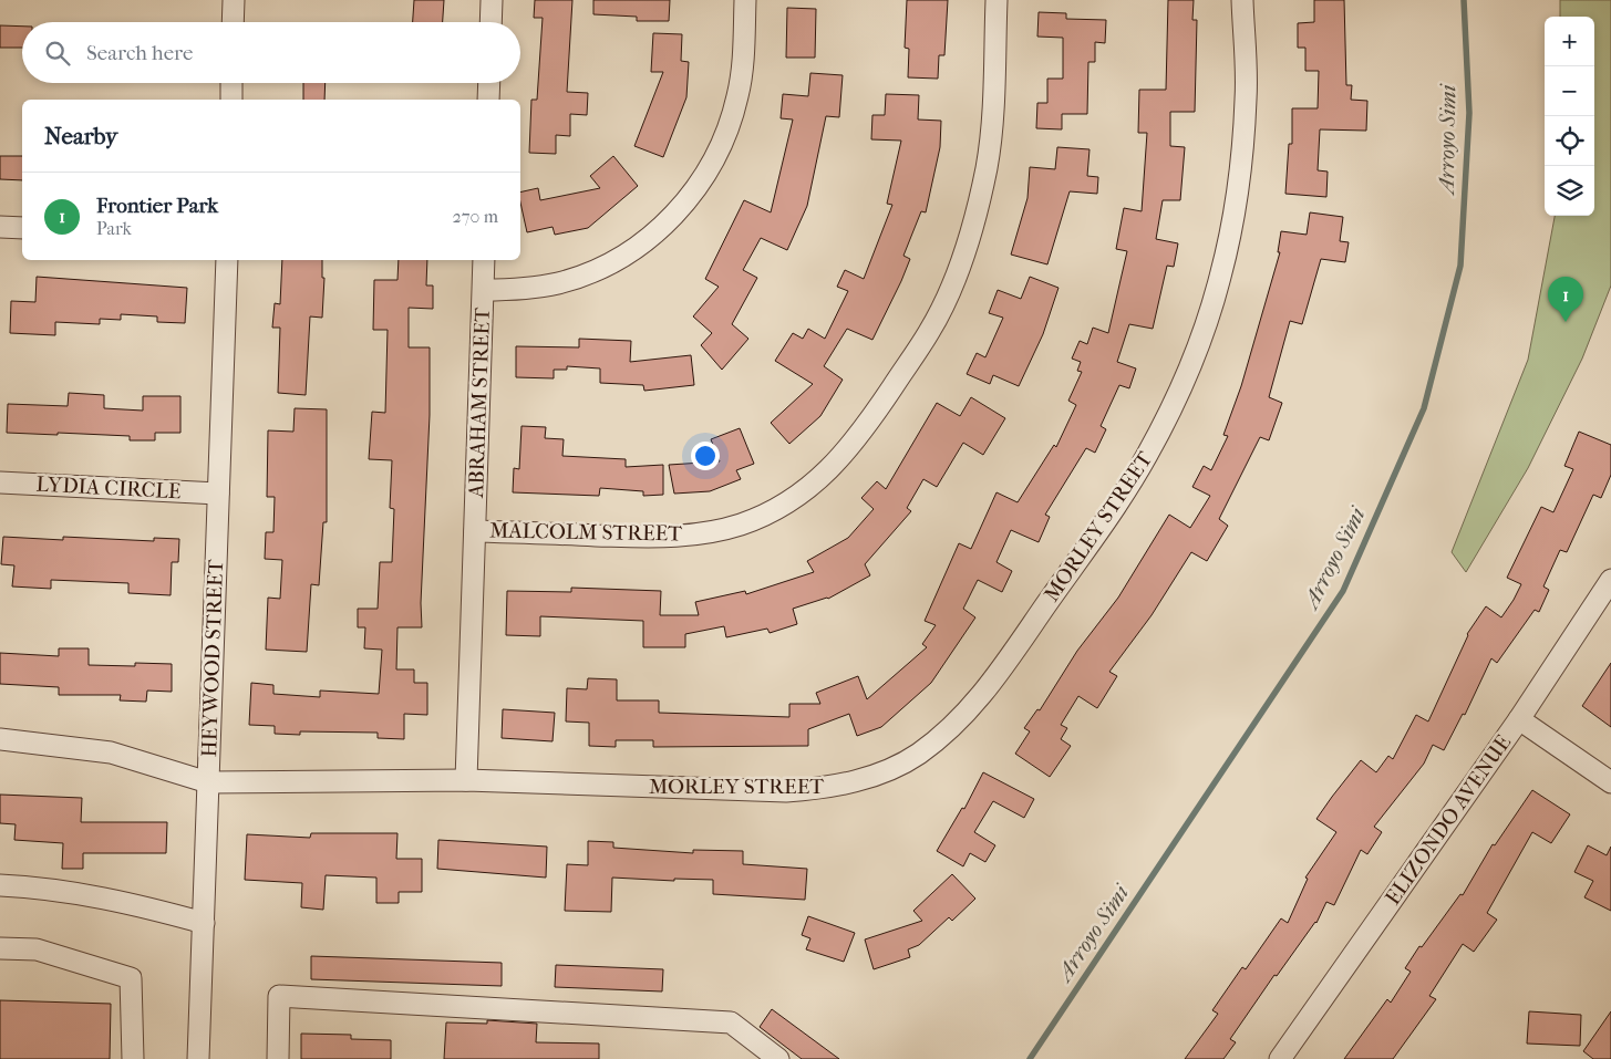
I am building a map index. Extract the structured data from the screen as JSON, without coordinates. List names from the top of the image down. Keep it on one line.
{"streets":{"street":["ABRAHAM STREET","LYDIA CIRCLE","MORLEY STREET","MALCOLM STREET","HEYWOOD STREET","ELIZONDO AVENUE"]},"crossings":[["ABRAHAM STREET","MORLEY STREET"],["ABRAHAM STREET","MALCOLM STREET"],["LYDIA CIRCLE","HEYWOOD STREET"],["MORLEY STREET","HEYWOOD STREET"]],"water":["Arroyo Simi"],"page":{"map_buttons":["+","−"],"search":"Search here","heading":"Nearby","list":[{"mark":"1","name":"Frontier Park","note":"Park","value":"270 m"}],"pins":"1"}}
